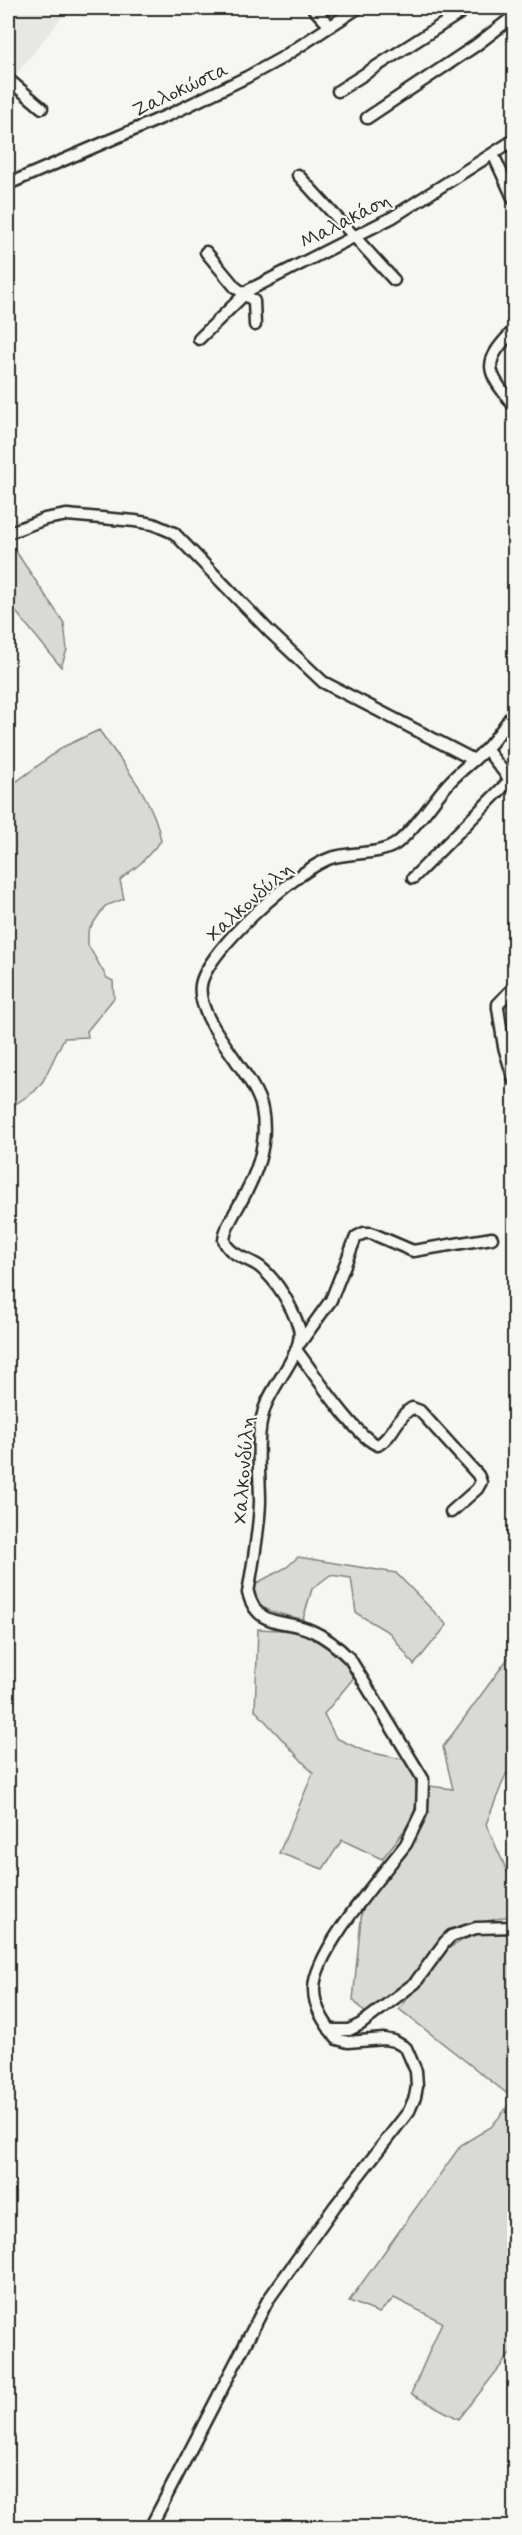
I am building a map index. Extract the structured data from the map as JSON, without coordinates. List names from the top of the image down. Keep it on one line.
{"streets":{"street":["Ζαλοκώστα","Μαλακάση","Χαλκονδύλη"]}}
